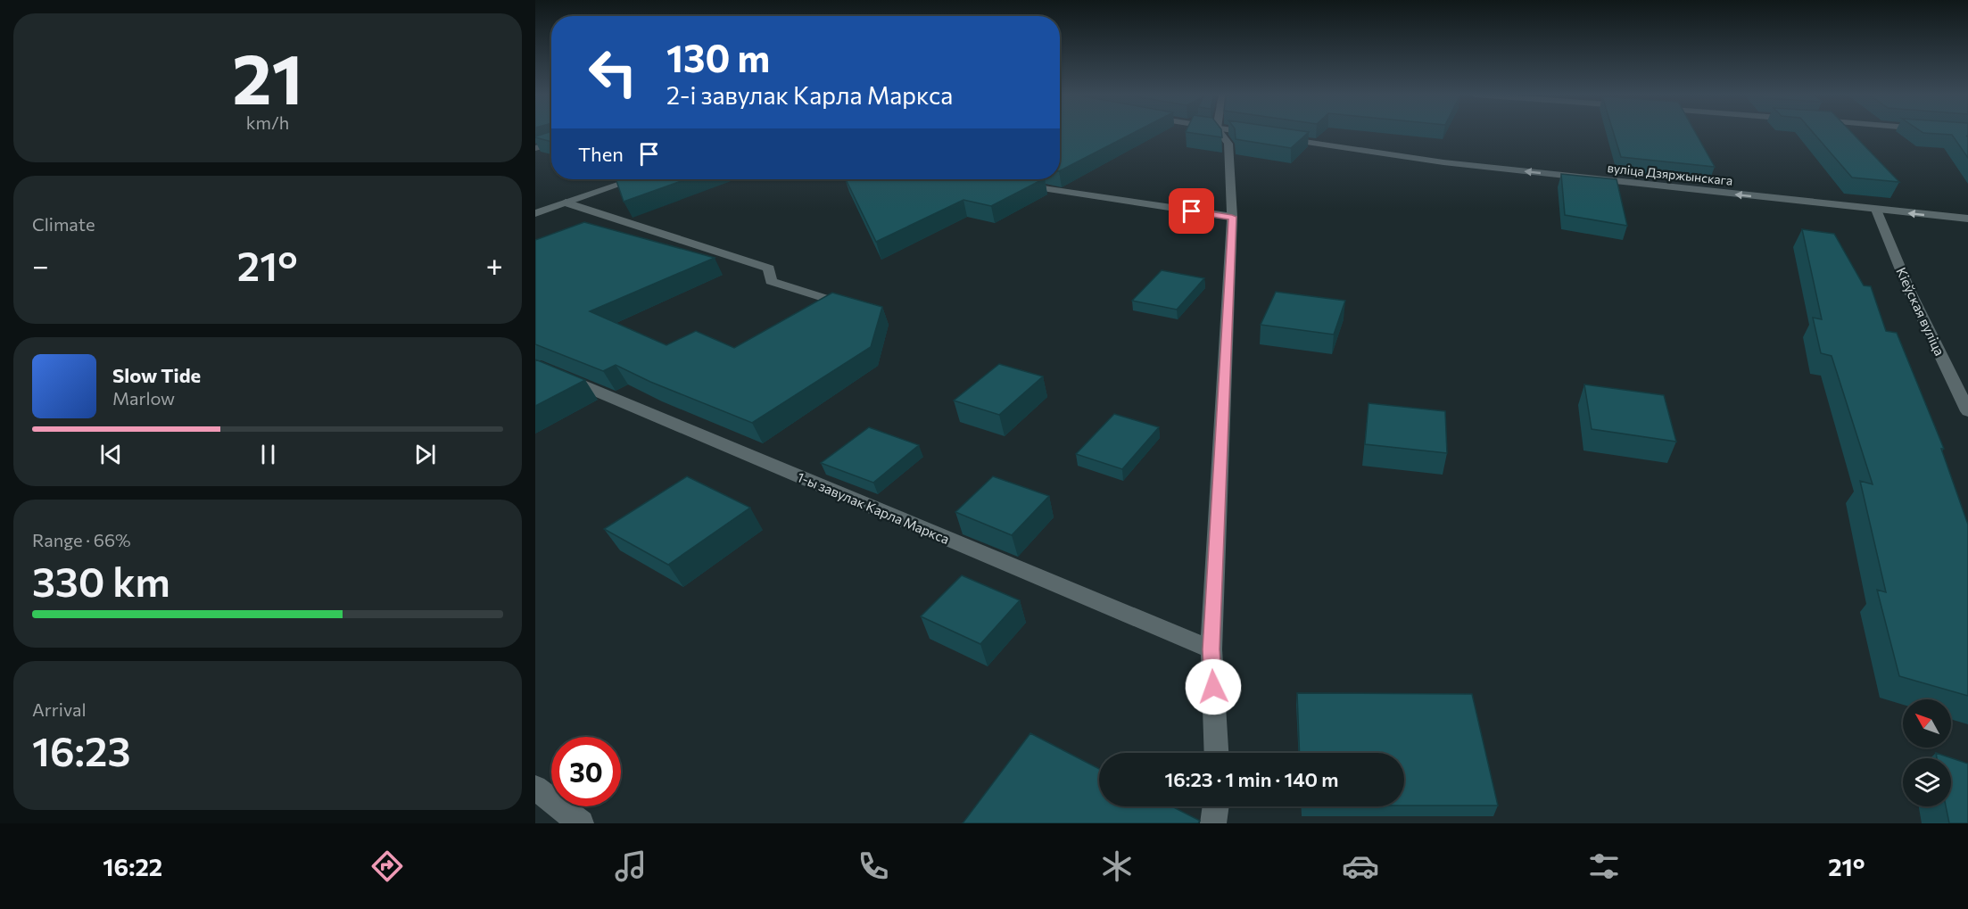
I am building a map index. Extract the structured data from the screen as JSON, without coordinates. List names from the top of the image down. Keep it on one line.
{"streets":{"street":["вуліца Дзяржынскага","Кіеўская вуліца","1-ы завулак Карла Маркса"]},"crossings":[["вуліца Дзяржынскага","Кіеўская вуліца"]],"one_way":["вуліца Дзяржынскага"],"north":"top left","page":{"tile":[["21","km/h"],"Climate",["Range · 66%","330 km"],["Arrival","16:23"]],"turn":["130 m","2-і завулак Карла Маркса"],"then":"Then","heat":["−","21°","+"],"song":["Slow Tide","Marlow"],"limit":"30","trip":"16:23 · 1 min · 140 m","tabs":["16:22","21°"]}}
